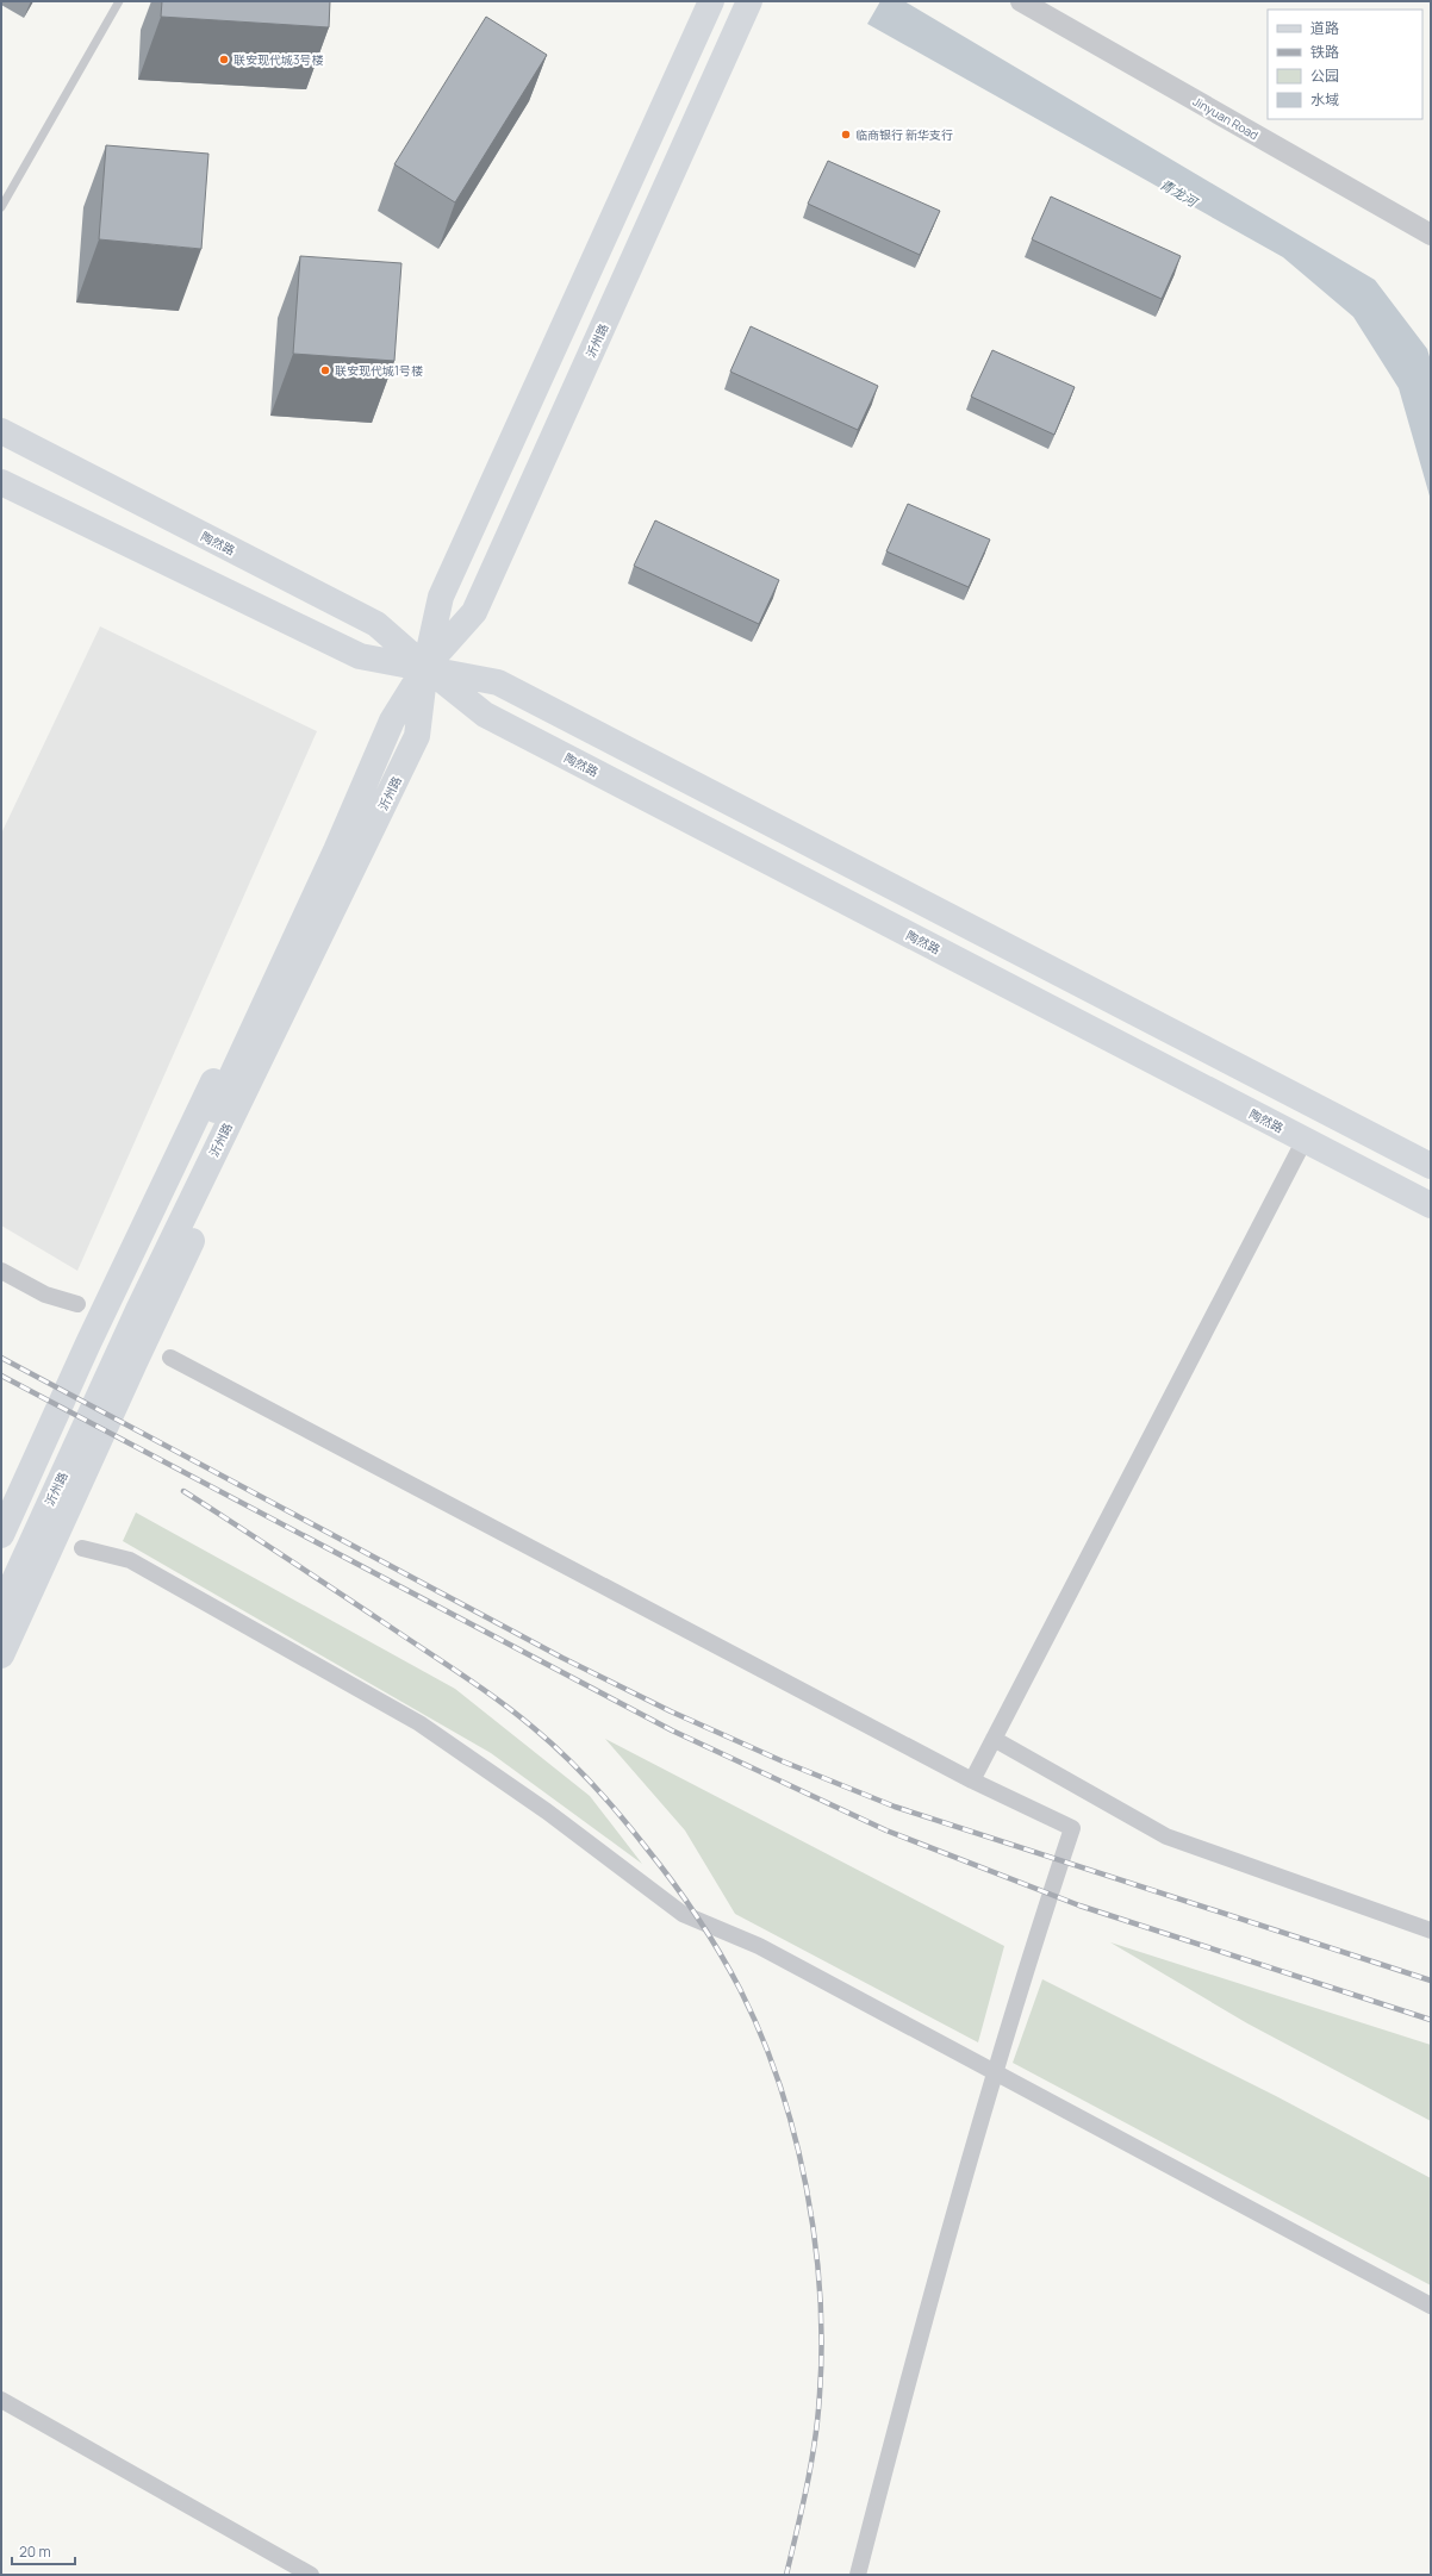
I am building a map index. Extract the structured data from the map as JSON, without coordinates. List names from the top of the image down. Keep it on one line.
{"streets":{"main road":["沂州路","陶然路"],"street":["Jinyuan Road"]},"crossings":[["沂州路","陶然路"]],"water":["青龙河"],"places":["联安现代城3号楼","临商银行 新华支行","联安现代城1号楼"],"legend":["道路","铁路","公园","水域"],"scale_bar":"20 m"}
